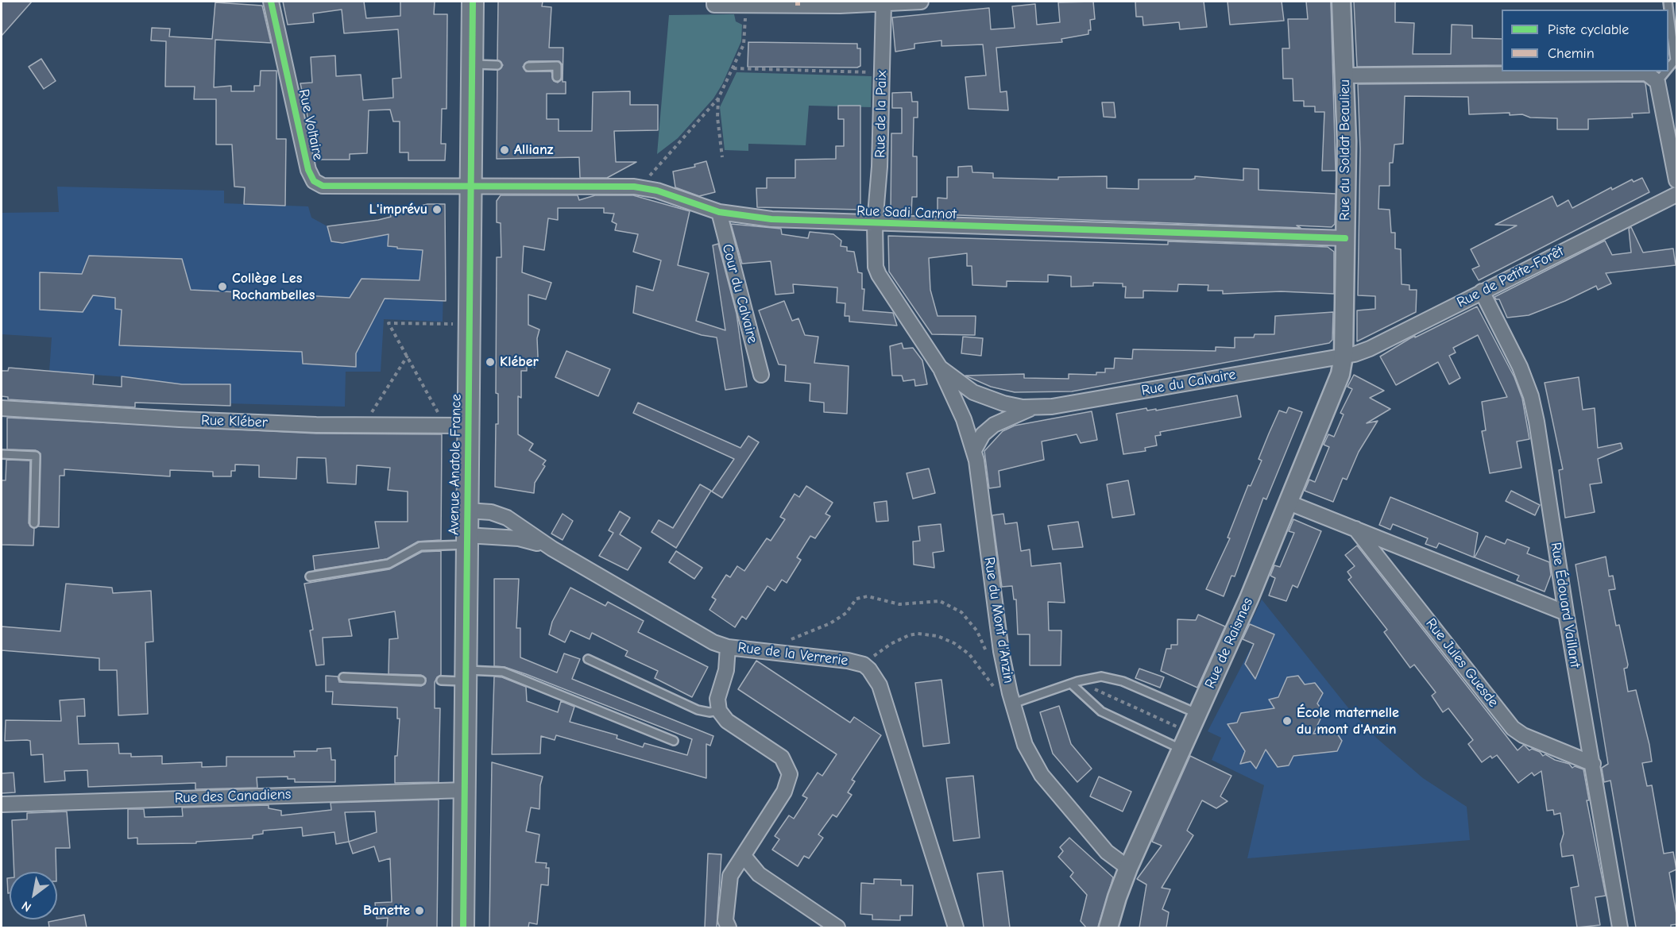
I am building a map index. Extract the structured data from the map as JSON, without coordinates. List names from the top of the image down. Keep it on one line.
{"streets":{"main road":["Avenue Anatole France"],"street":["Rue de la Paix","Rue Voltaire","Rue du Soldat Beaulieu","Rue Sadi Carnot","Rue de Petite-Forêt","Cour du Calvaire","Rue du Calvaire","Rue Kléber","Rue Édouard Vaillant","Rue du Mont d'Anzin","Rue de Raismes","Rue de la Verrerie","Rue Jules Guesde","Rue des Canadiens"]},"crossings":[["Rue de la Paix","Rue Sadi Carnot"],["Rue de la Paix","Rue du Calvaire"],["Rue Voltaire","Rue Sadi Carnot"],["Rue Voltaire","Avenue Anatole France"],["Rue du Soldat Beaulieu","Rue Sadi Carnot"],["Rue du Soldat Beaulieu","Rue de Petite-Forêt"],["Rue du Soldat Beaulieu","Rue du Calvaire"],["Rue du Soldat Beaulieu","Rue de Raismes"],["Rue Sadi Carnot","Cour du Calvaire"],["Rue Sadi Carnot","Rue du Calvaire"],["Rue Sadi Carnot","Avenue Anatole France"],["Rue de Petite-Forêt","Rue du Calvaire"],["Rue de Petite-Forêt","Rue Édouard Vaillant"],["Rue de Petite-Forêt","Rue de Raismes"],["Rue du Calvaire","Rue du Mont d'Anzin"],["Rue du Calvaire","Rue de Raismes"],["Rue Kléber","Avenue Anatole France"],["Avenue Anatole France","Rue de la Verrerie"],["Avenue Anatole France","Rue des Canadiens"],["Rue Édouard Vaillant","Rue Jules Guesde"],["Rue du Mont d'Anzin","Rue de Raismes"]],"places":["Allianz","L'imprévu","Collège Les Rochambelles","Kléber","École maternelle du mont d'Anzin","Banette"],"legend":["Piste cyclable","Chemin"],"north":"bottom left"}
